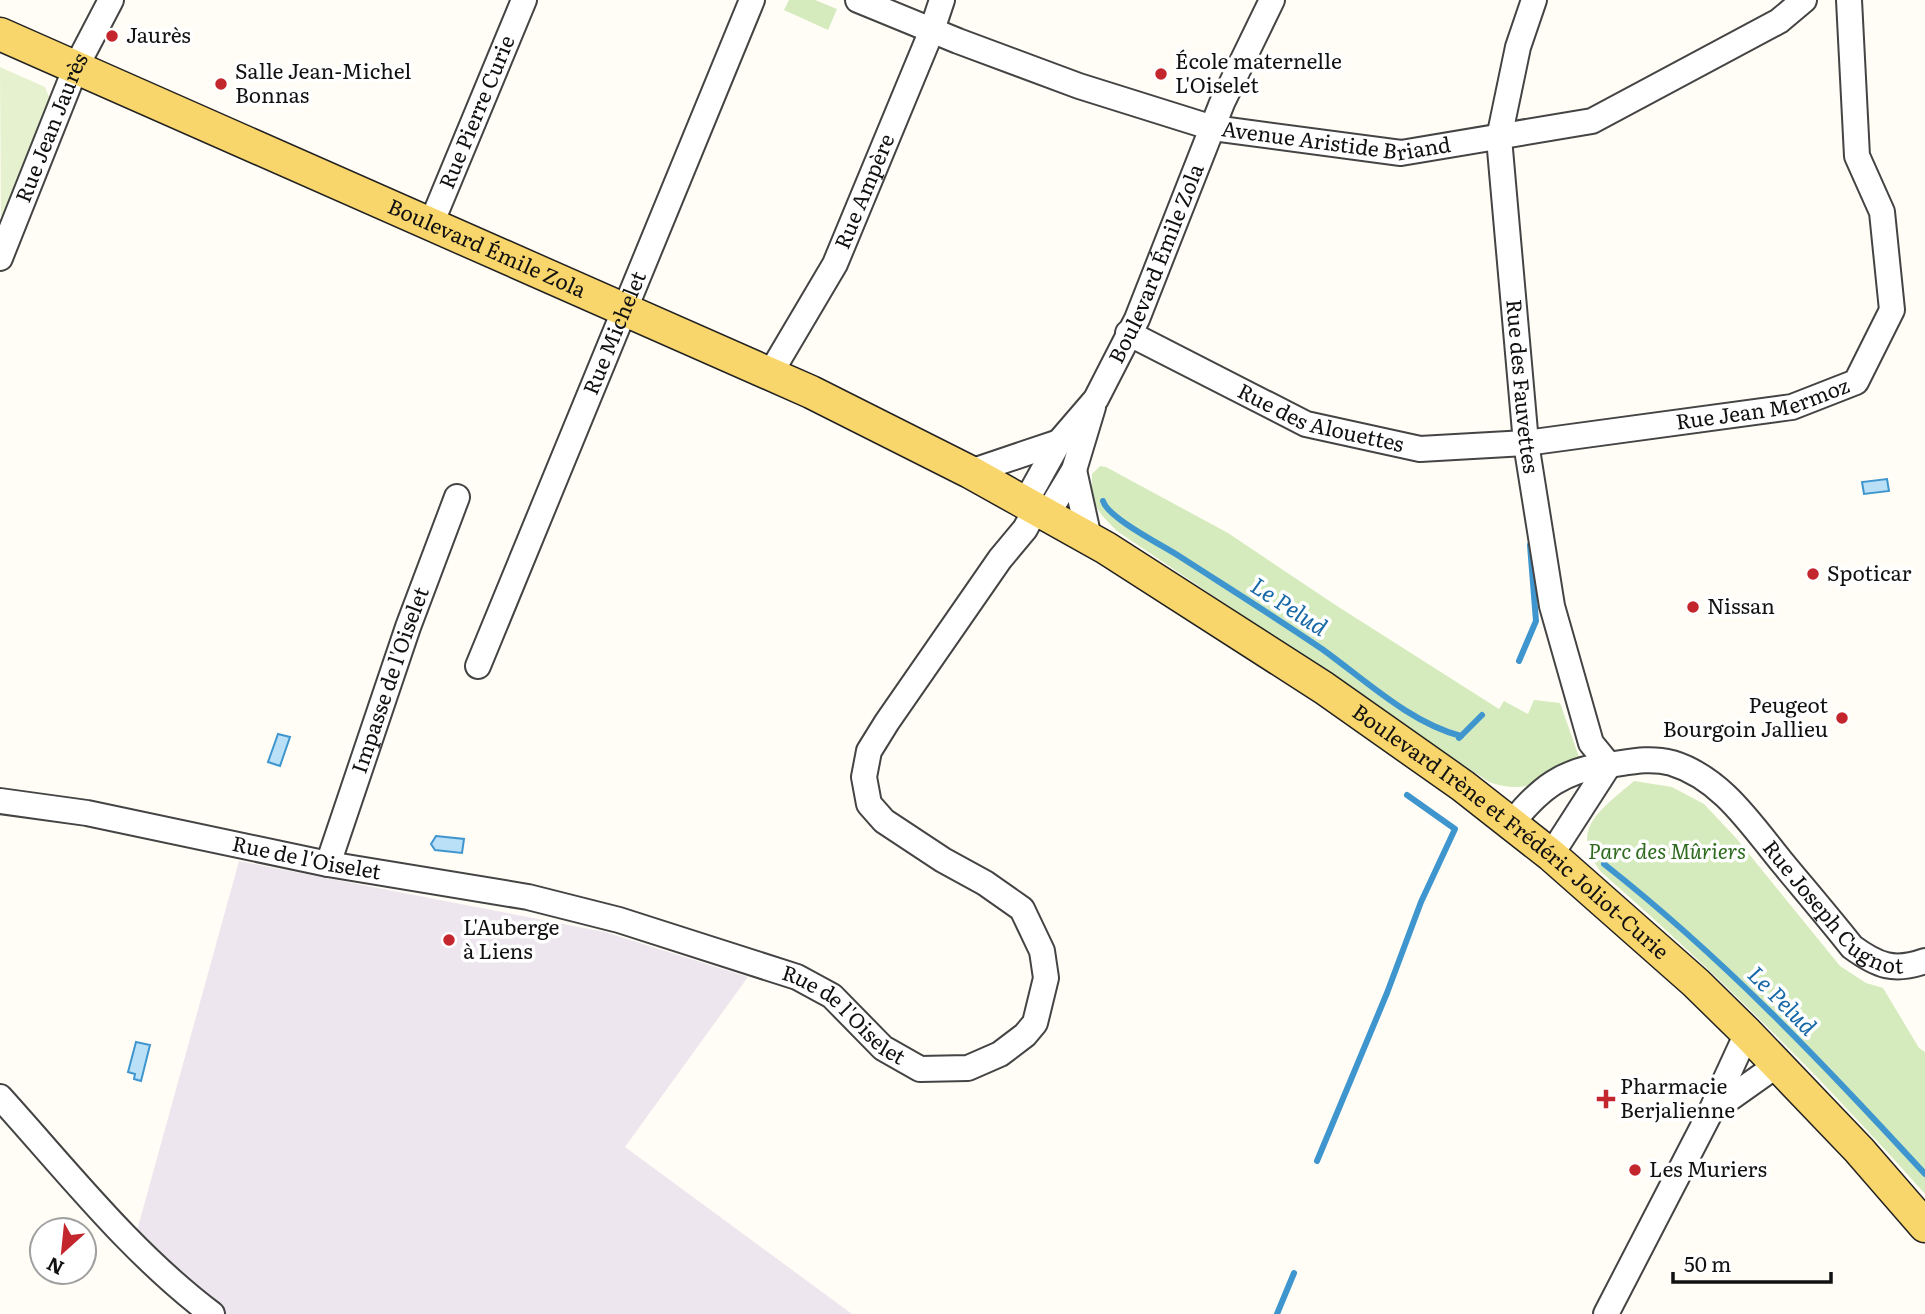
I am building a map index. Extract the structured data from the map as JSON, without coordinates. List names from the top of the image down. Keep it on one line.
{"streets":{"main road":["Boulevard Émile Zola","Boulevard Irène et Frédéric Joliot-Curie"],"street":["Rue Pierre Curie","Rue Jean Jaurès","Avenue Aristide Briand","Rue Ampère","Rue Michelet","Rue des Fauvettes","Rue Jean Mermoz","Rue des Alouettes","Impasse de l'Oiselet","Rue de l'Oiselet","Rue Joseph Cugnot"]},"crossings":[["Rue Pierre Curie","Boulevard Émile Zola"],["Rue Jean Jaurès","Boulevard Émile Zola"],["Avenue Aristide Briand","Rue Ampère"],["Avenue Aristide Briand","Boulevard Émile Zola"],["Avenue Aristide Briand","Rue des Fauvettes"],["Rue Ampère","Boulevard Émile Zola"],["Boulevard Émile Zola","Rue Michelet"],["Boulevard Émile Zola","Rue des Alouettes"],["Boulevard Émile Zola","Boulevard Irène et Frédéric Joliot-Curie"],["Boulevard Émile Zola","Rue de l'Oiselet"],["Rue des Fauvettes","Rue Jean Mermoz"],["Rue des Fauvettes","Rue des Alouettes"],["Rue des Fauvettes","Rue Joseph Cugnot"],["Rue Jean Mermoz","Rue des Alouettes"],["Impasse de l'Oiselet","Rue de l'Oiselet"],["Boulevard Irène et Frédéric Joliot-Curie","Rue de l'Oiselet"],["Boulevard Irène et Frédéric Joliot-Curie","Rue Joseph Cugnot"]],"water":["Le Pelud"],"parks":["Parc des Mûriers"],"places":{"other":["Jaurès","École maternelle L'Oiselet","Salle Jean-Michel Bonnas","Spoticar","Nissan","Peugeot Bourgoin Jallieu","L'Auberge à Liens","Les Muriers"],"health":["Pharmacie Berjalienne"]},"scale_bar":"50 m","north":"bottom left"}
